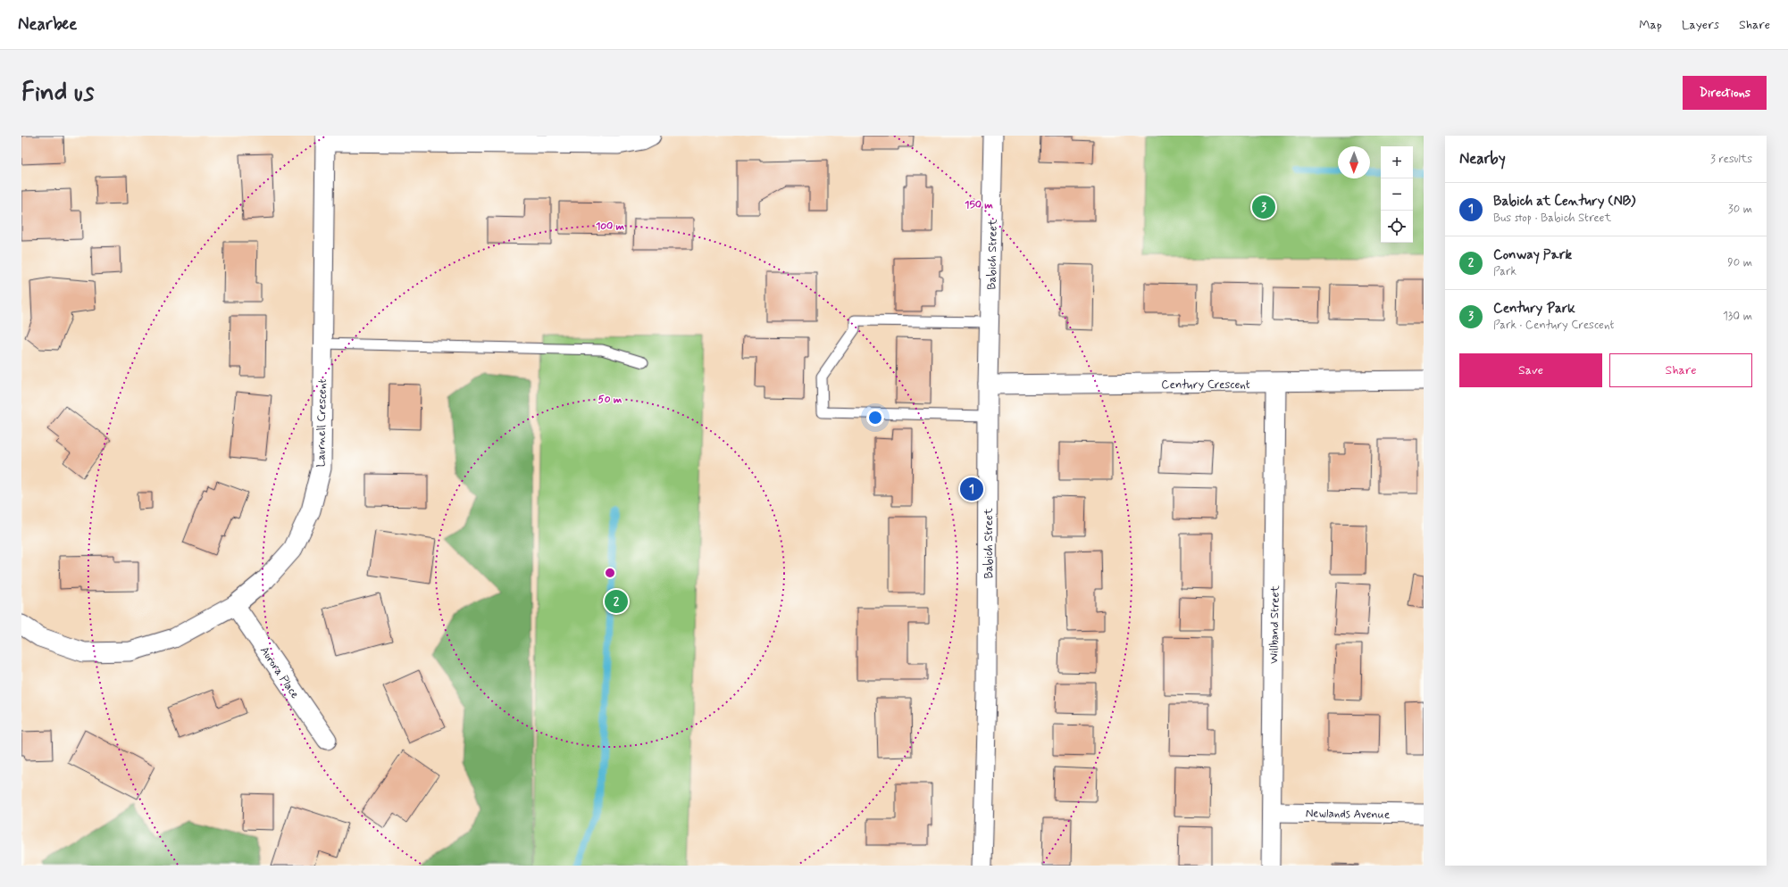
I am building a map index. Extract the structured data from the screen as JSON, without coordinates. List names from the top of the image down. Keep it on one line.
{"streets":{"street":["Babich Street","Century Crescent","Laurnell Crescent","Willband Street","Aurora Place","Newlands Avenue"]},"crossings":[["Babich Street","Century Crescent"],["Century Crescent","Willband Street"],["Laurnell Crescent","Aurora Place"],["Willband Street","Newlands Avenue"]],"north":"bottom","page":{"header":"Nearbee","nav":["Map","Layers","Share"],"buttons":["Directions",["Save","Share"]],"title":"Find us","heading":["Nearby","3 results"],"map_buttons":["+","−"],"list":[{"mark":"1","name":"Babich at Century (NB)","note":"Bus stop · Babich Street","value":"30 m"},{"mark":"2","name":"Conway Park","note":"Park","value":"90 m"},{"mark":"3","name":"Century Park","note":"Park · Century Crescent","value":"130 m"}],"pins":["3","1","2"]},"rings":["150 m","100 m","50 m"]}
